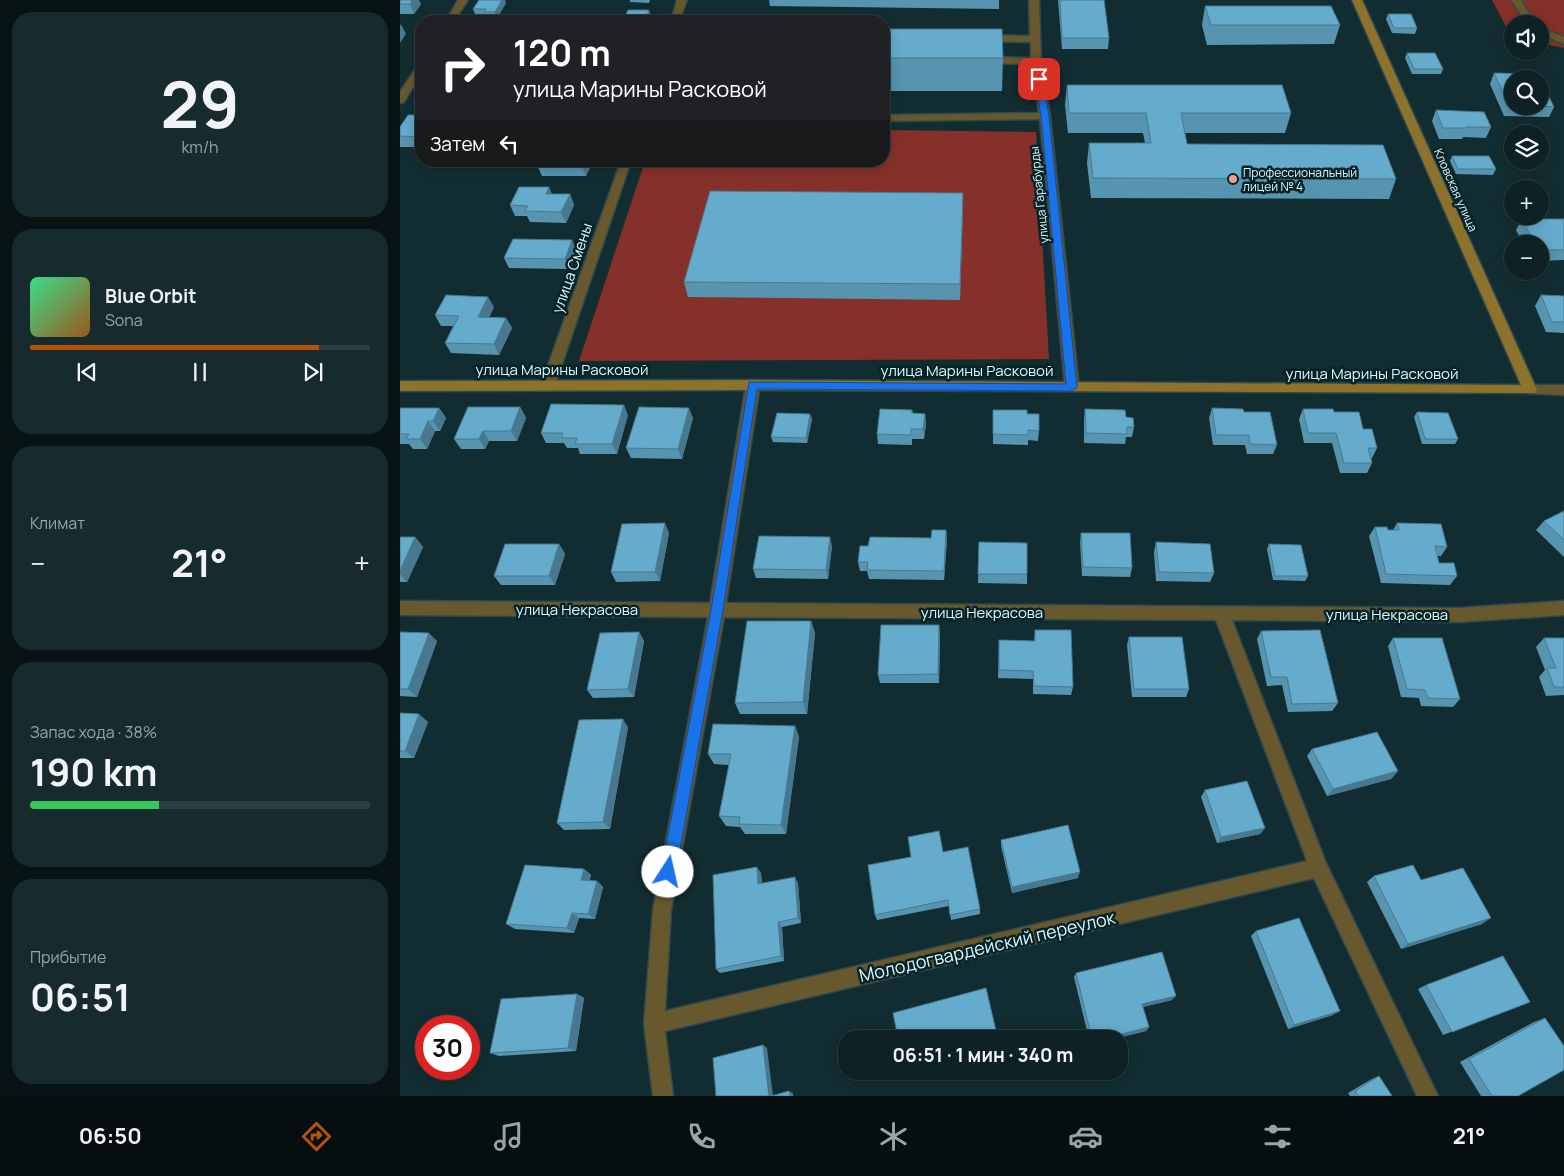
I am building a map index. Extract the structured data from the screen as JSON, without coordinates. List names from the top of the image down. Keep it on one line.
{"streets":{"street":["Кловская улица","улица Гарабурды","улица Смены","улица Марины Расковой","улица Некрасова","Молодогвардейский переулок"]},"crossings":[["Кловская улица","улица Марины Расковой"],["улица Гарабурды","улица Марины Расковой"],["улица Смены","улица Марины Расковой"]],"places":["Профессиональный лицей № 4"],"page":{"tile":[["29","km/h"],"Климат",["Запас хода · 38%","190 km"],["Прибытие","06:51"]],"map_buttons":["+","−"],"turn":["120 m","улица Марины Расковой"],"then":"Затем","song":["Blue Orbit","Sona"],"heat":["−","21°","+"],"limit":"30","trip":"06:51 · 1 мин · 340 m","tabs":["06:50","21°"]}}
